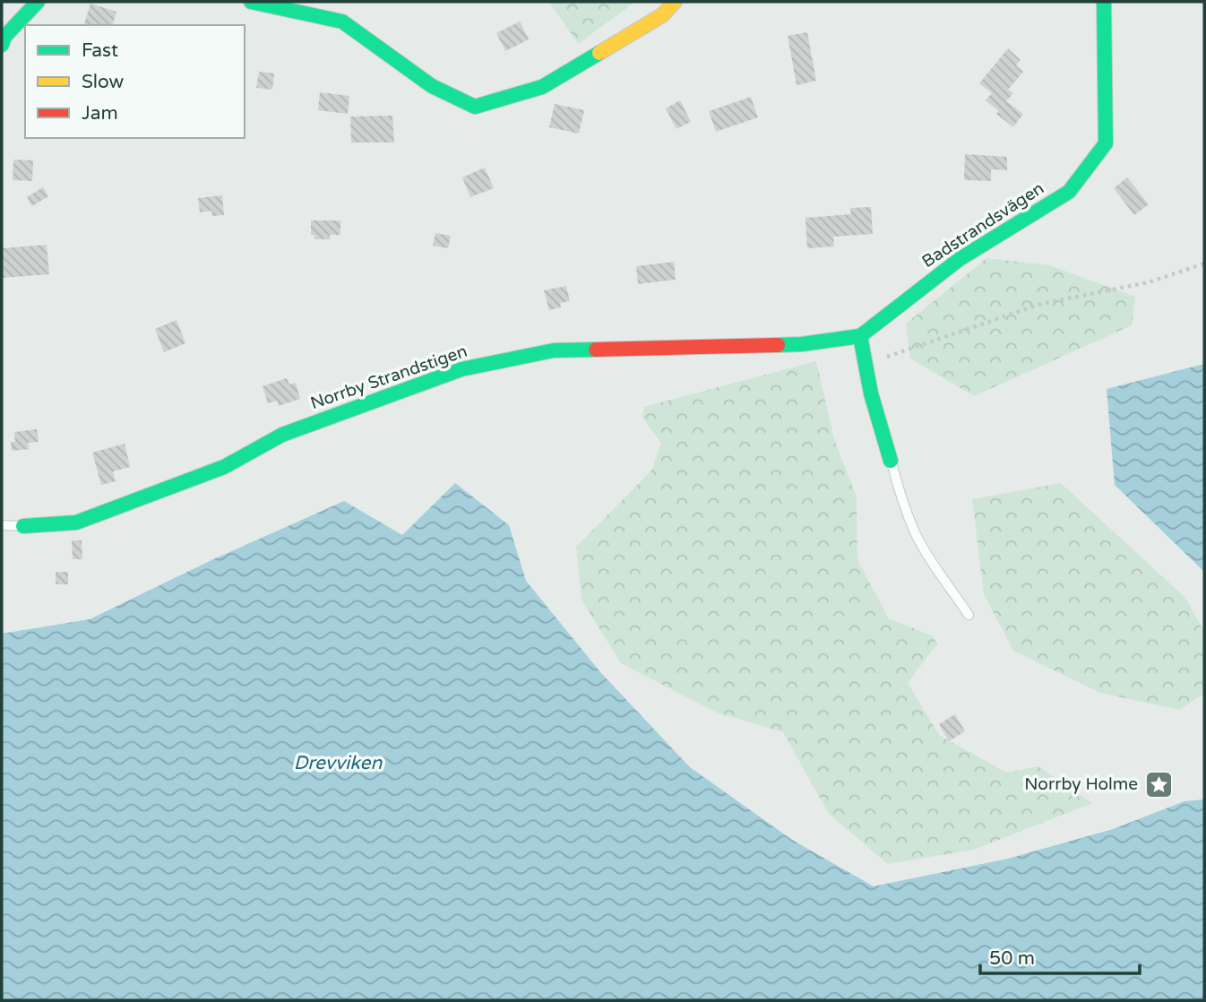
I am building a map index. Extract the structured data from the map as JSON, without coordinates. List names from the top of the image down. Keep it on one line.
{"streets":{"street":["Badstrandsvägen","Norrby Strandstigen"]},"crossings":[["Badstrandsvägen","Norrby Strandstigen"]],"water":["Drevviken"],"places":{"place":["Norrby Holme"]},"legend":["Fast","Slow","Jam"],"scale_bar":"50 m"}
